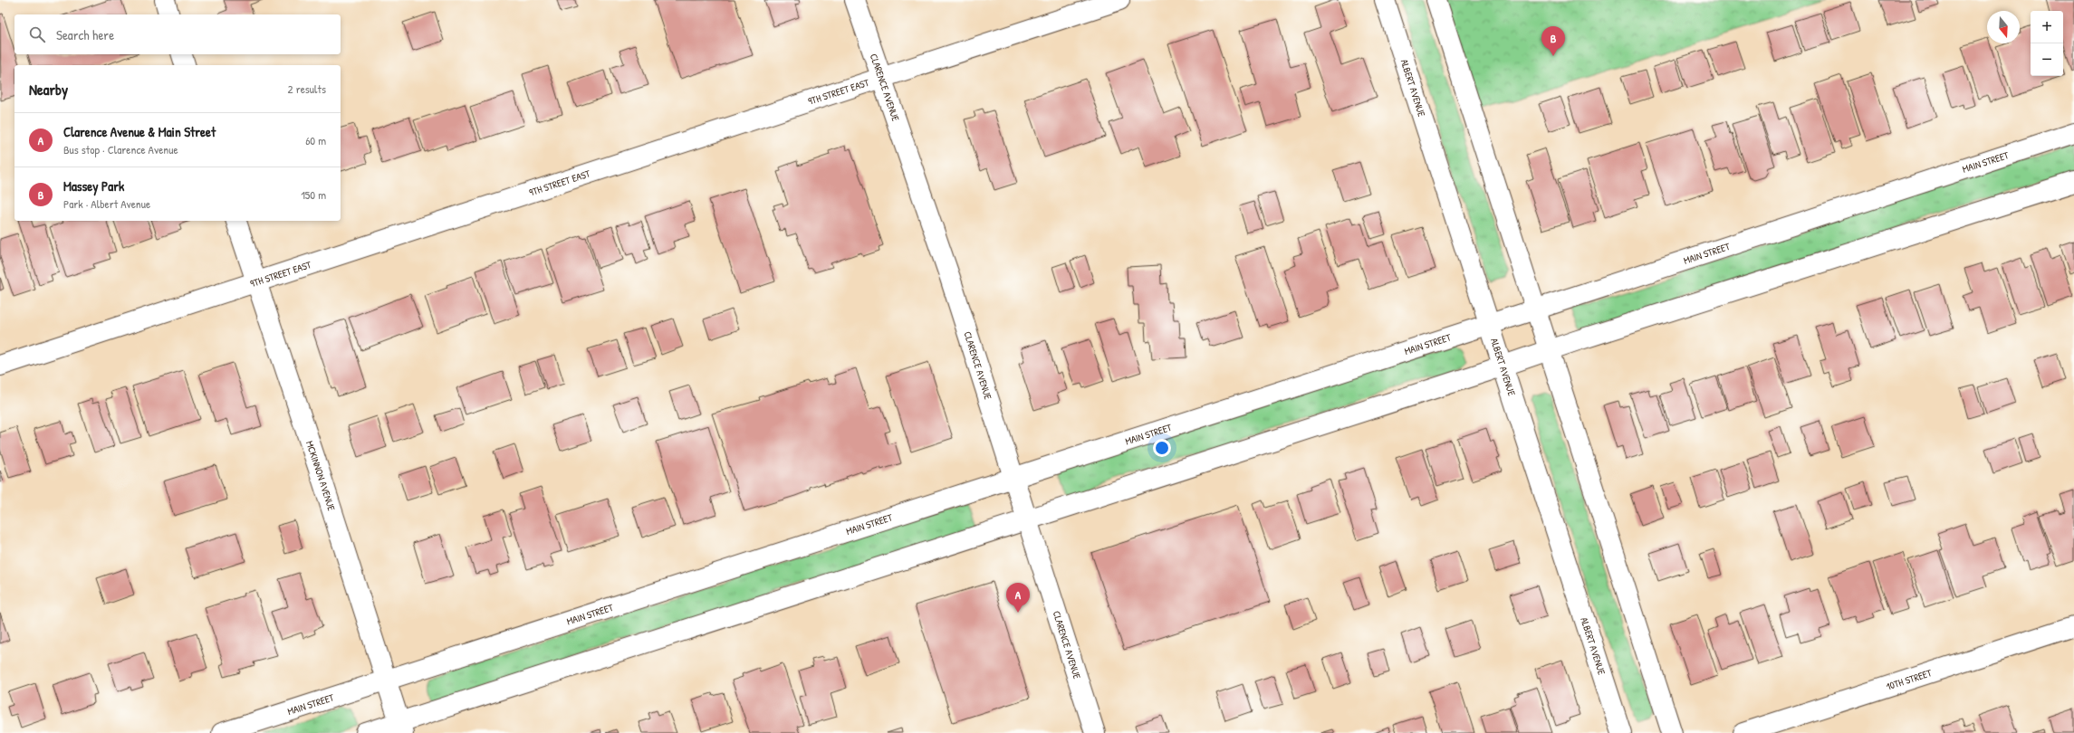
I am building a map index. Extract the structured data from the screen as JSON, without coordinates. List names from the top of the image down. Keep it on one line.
{"streets":{"street":["ALBERT AVENUE","CLARENCE AVENUE","9TH STREET EAST","MAIN STREET","MCKINNON AVENUE","10TH STREET"]},"crossings":[["ALBERT AVENUE","MAIN STREET"],["CLARENCE AVENUE","9TH STREET EAST"],["CLARENCE AVENUE","MAIN STREET"],["9TH STREET EAST","MCKINNON AVENUE"],["MAIN STREET","MCKINNON AVENUE"]],"north":"bottom","page":{"map_buttons":["+","−"],"search":"Search here","pins":["B","A"],"heading":["Nearby","2 results"],"list":[{"mark":"A","name":"Clarence Avenue & Main Street","note":"Bus stop · Clarence Avenue","value":"60 m"},{"mark":"B","name":"Massey Park","note":"Park · Albert Avenue","value":"150 m"}]}}
